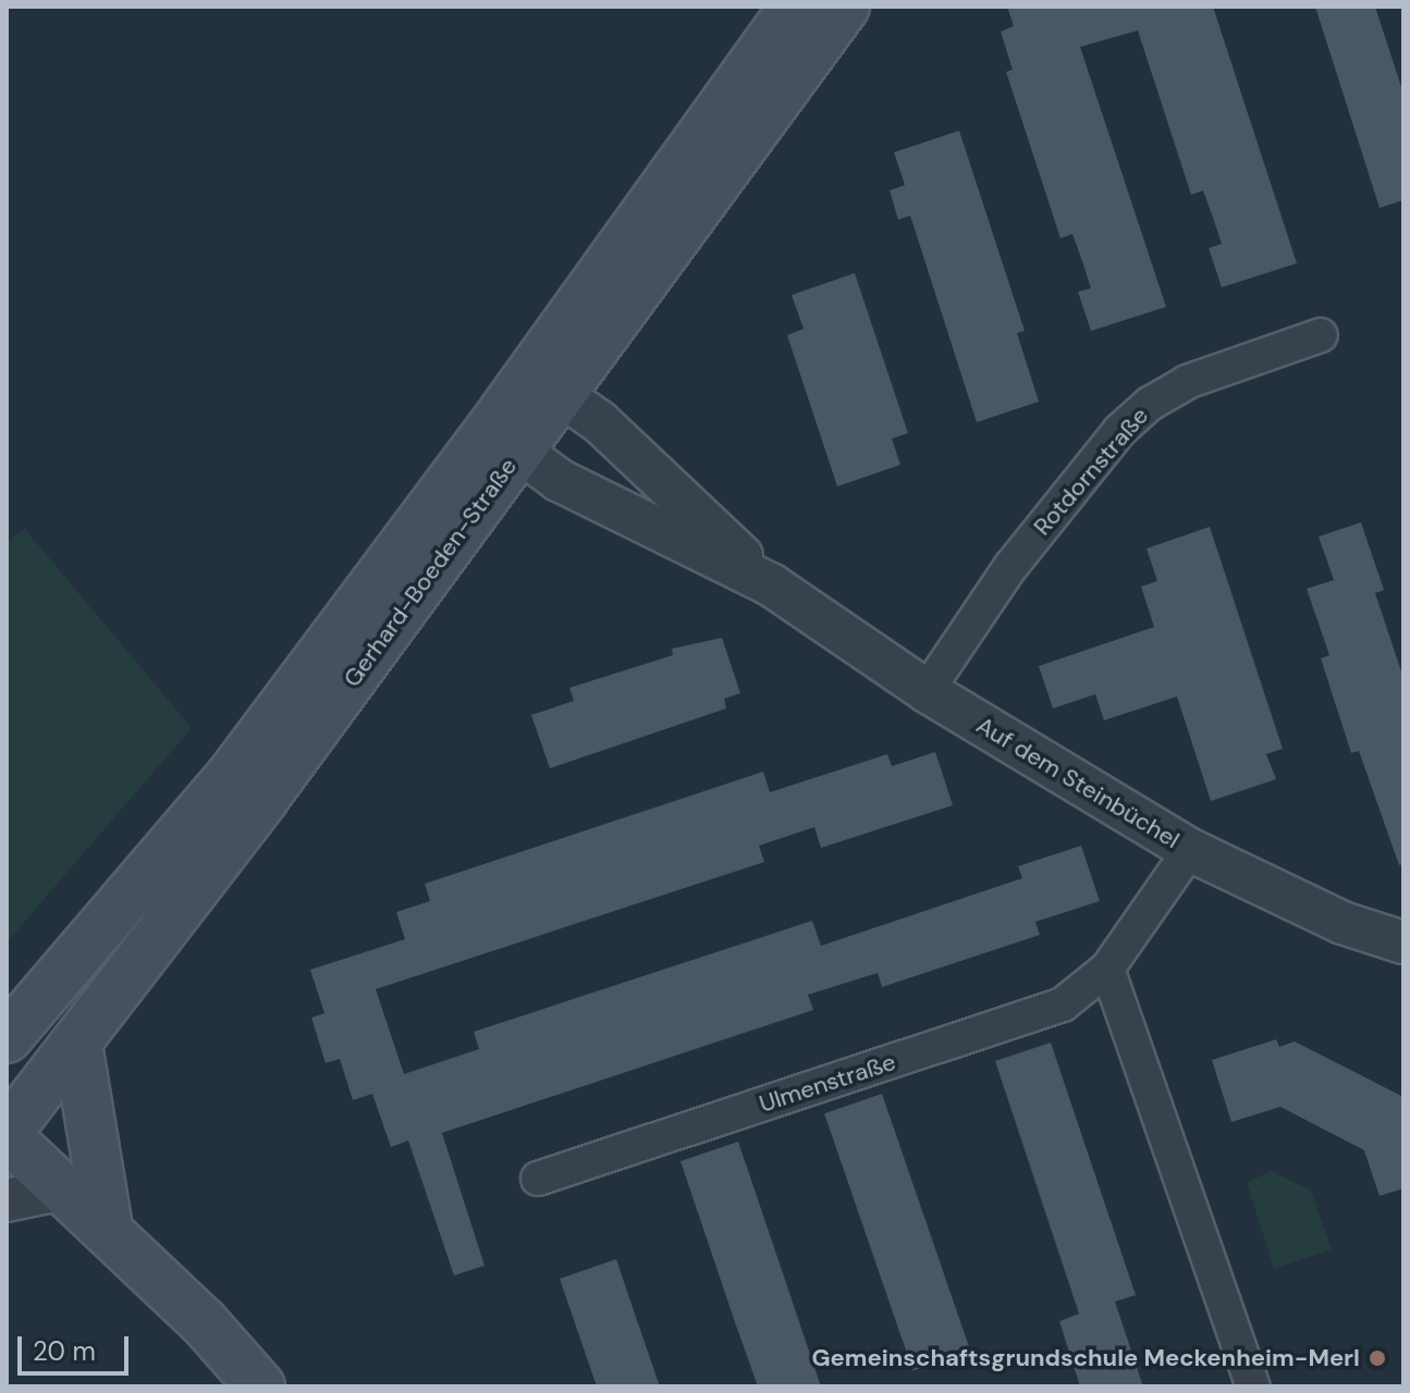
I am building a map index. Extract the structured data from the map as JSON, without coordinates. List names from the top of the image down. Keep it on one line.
{"streets":{"main road":["Gerhard-Boeden-Straße"],"street":["Rotdornstraße","Auf dem Steinbüchel","Ulmenstraße"]},"crossings":[["Rotdornstraße","Auf dem Steinbüchel"],["Gerhard-Boeden-Straße","Auf dem Steinbüchel"],["Auf dem Steinbüchel","Ulmenstraße"]],"places":["Gemeinschaftsgrundschule Meckenheim-Merl"],"scale_bar":"20 m"}
